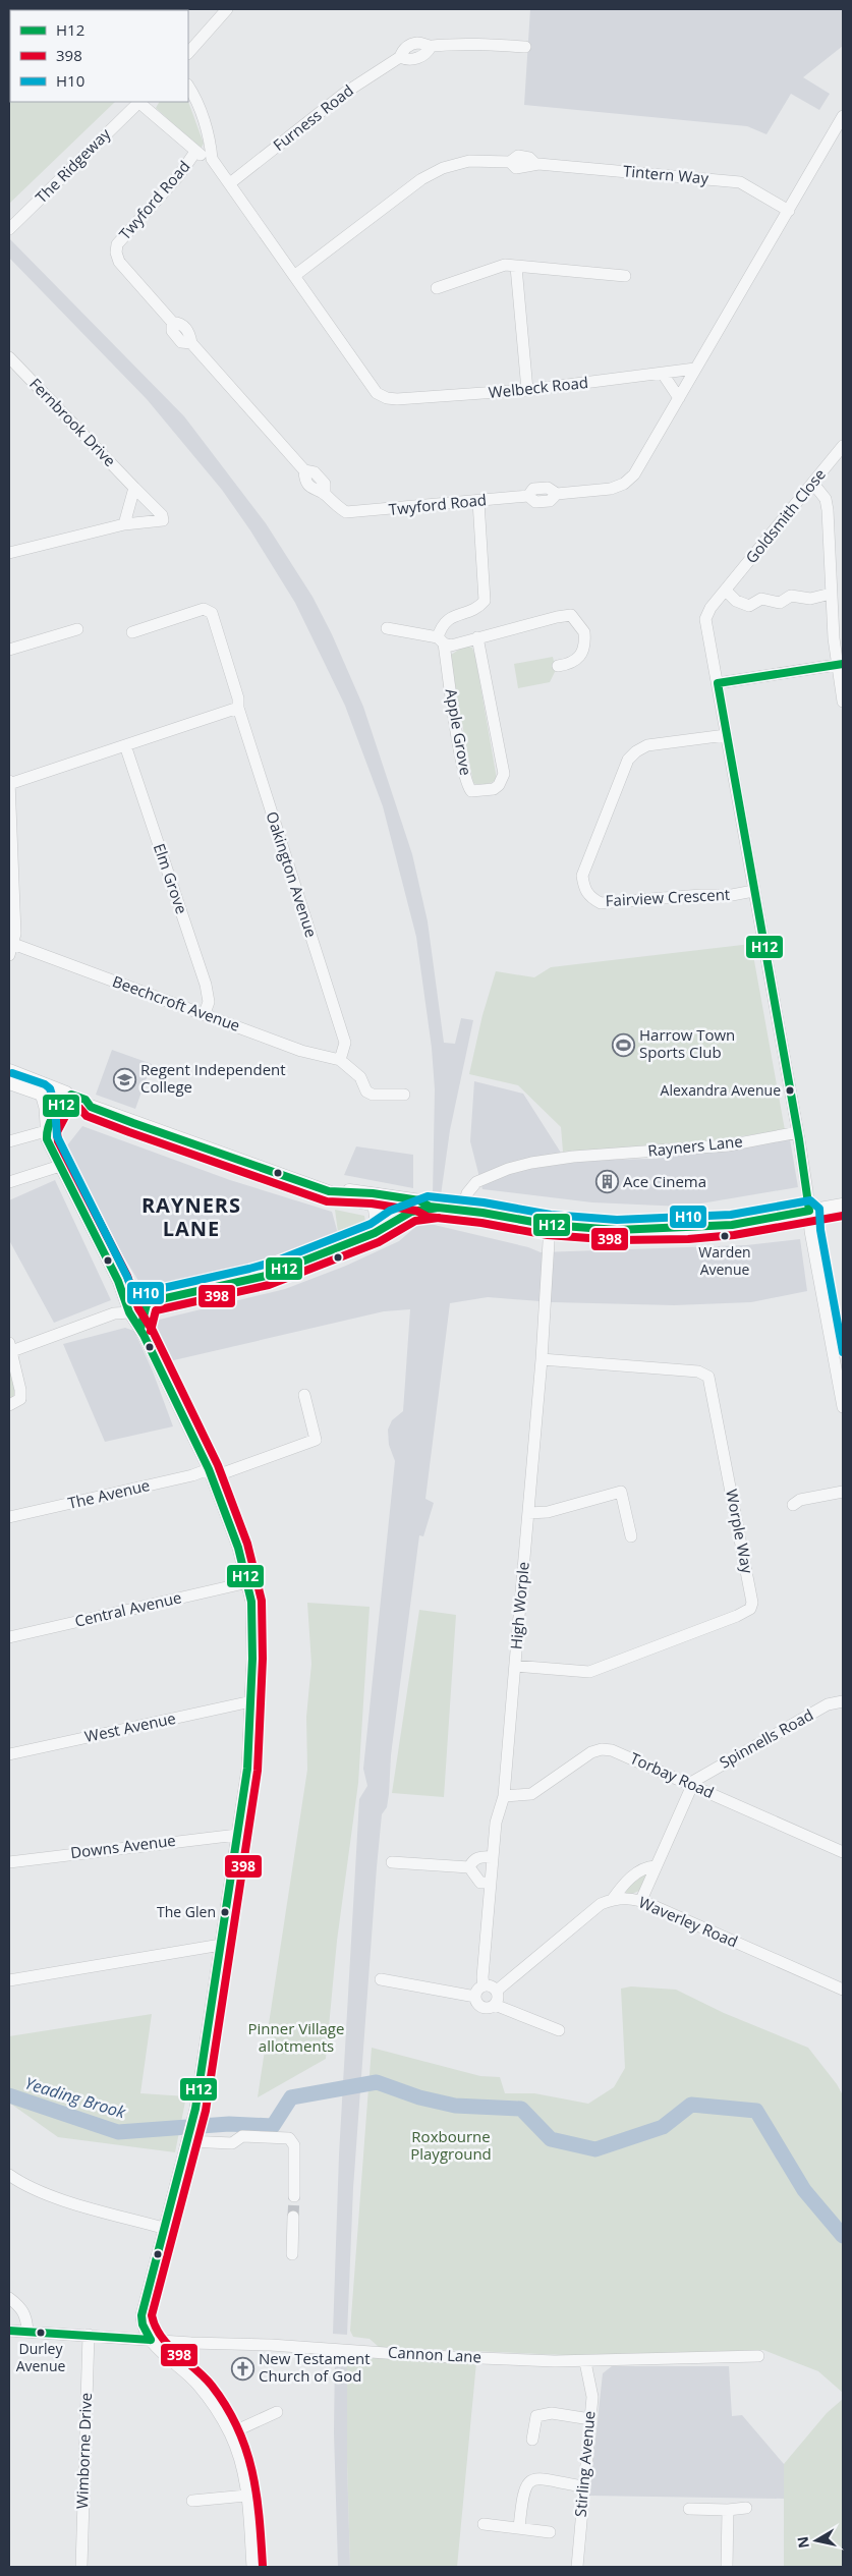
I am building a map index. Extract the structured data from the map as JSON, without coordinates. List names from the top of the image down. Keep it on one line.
{"streets":{"street":["Furness Road","The Ridgeway","Tintern Way","Twyford Road","Welbeck Road","Fernbrook Drive","Goldsmith Close","Apple Grove","Oakington Avenue","Elm Grove","Fairview Crescent","Beechcroft Avenue","Rayners Lane","The Avenue","Worple Way","High Worple","Central Avenue","West Avenue","Spinnells Road","Torbay Road","Downs Avenue","Waverley Road","Cannon Lane","Wimborne Drive","Stirling Avenue"]},"crossings":[["Furness Road","Welbeck Road"],["Tintern Way","Welbeck Road"],["Twyford Road","Welbeck Road"],["Oakington Avenue","Beechcroft Avenue"],["Elm Grove","Beechcroft Avenue"],["Worple Way","High Worple"],["High Worple","Torbay Road"],["Spinnells Road","Torbay Road"],["Spinnells Road","Waverley Road"],["Cannon Lane","Wimborne Drive"],["Cannon Lane","Stirling Avenue"]],"districts":["RAYNERS LANE"],"water":["Yeading Brook"],"parks":["Pinner Village allotments","Roxbourne Playground"],"places":{"sports":["Harrow Town Sports Club"],"school or university":["Regent Independent College"],"other":["Alexandra Avenue","Warden Avenue","The Glen","Durley Avenue"],"building":["Ace Cinema"],"church":["New Testament Church of God"]},"lines":["transit line H12","transit line H10","transit line 398"],"legend":["H12","398","H10"],"north":"left"}
